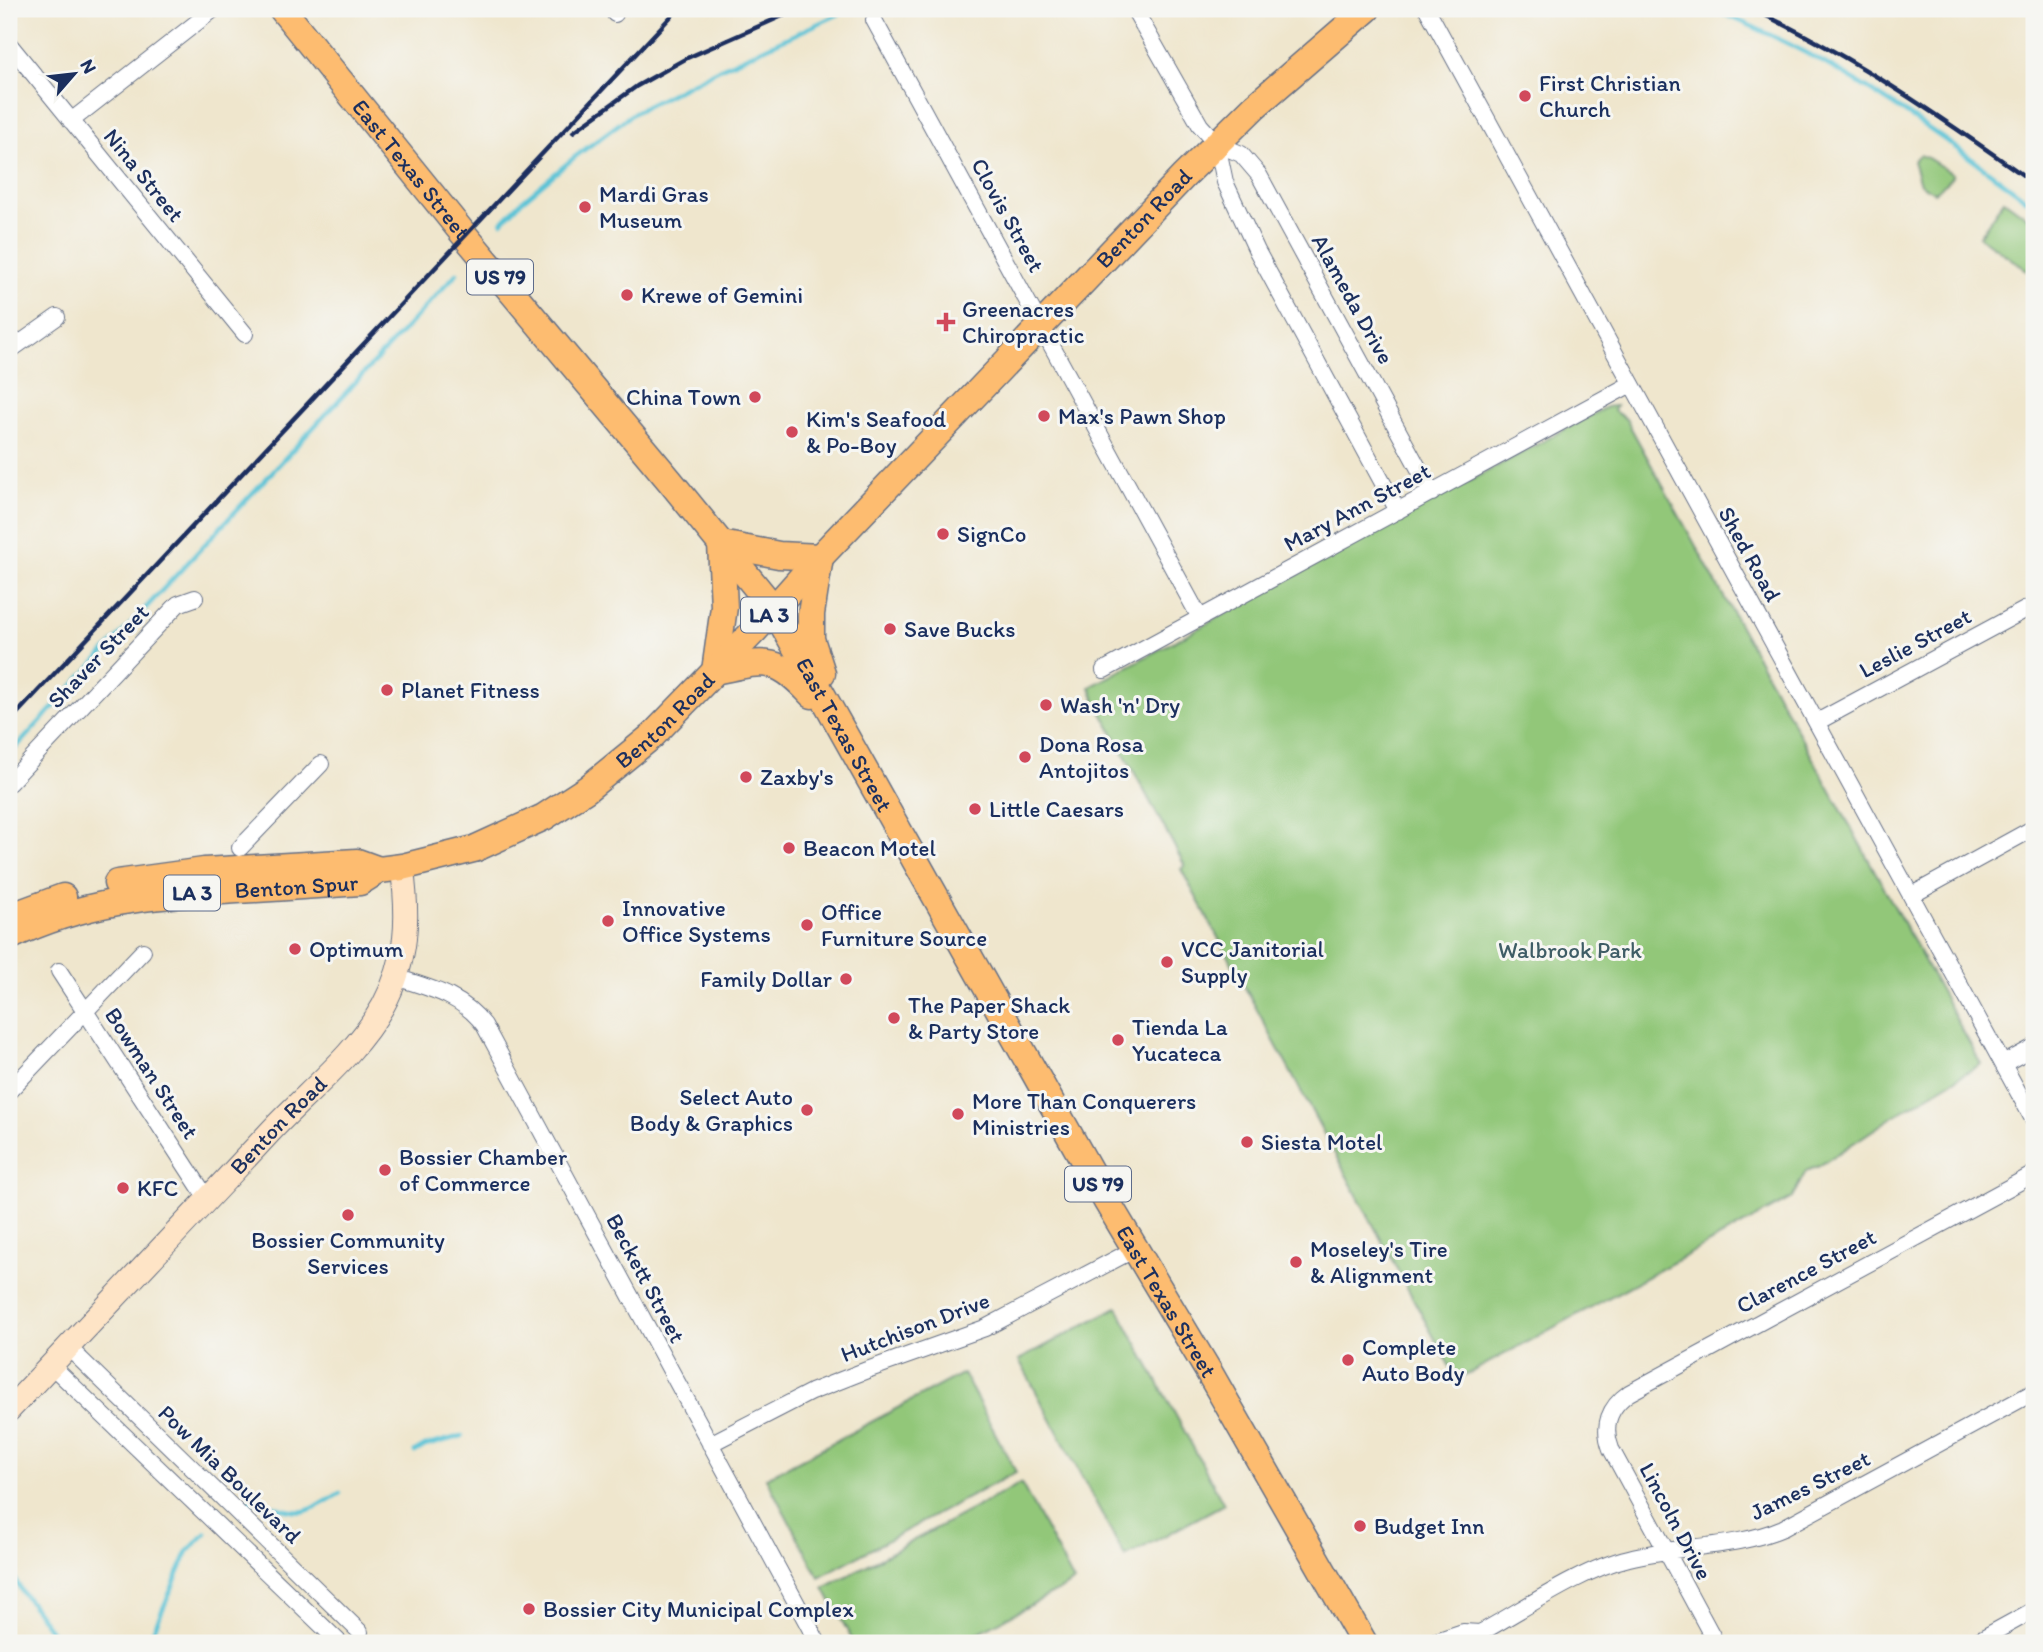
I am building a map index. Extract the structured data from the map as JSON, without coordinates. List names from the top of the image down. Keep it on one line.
{"streets":{"main road":["East Texas Street","Benton Road","US 79","LA 3","Benton Spur"],"street":["Nina Street","Clovis Street","Alameda Drive","Mary Ann Street","Shed Road","Leslie Street","Shaver Street","Bowman Street","Clarence Street","Beckett Street","Hutchison Drive","Pow Mia Boulevard","James Street","Lincoln Drive"]},"crossings":[["East Texas Street","Benton Road"],["East Texas Street","Hutchison Drive"],["Clovis Street","Benton Road"],["Clovis Street","Mary Ann Street"],["Benton Road","Alameda Drive"],["Benton Road","Benton Spur"],["Benton Road","Bowman Street"],["Benton Road","Beckett Street"],["Benton Road","Pow Mia Boulevard"],["Alameda Drive","Mary Ann Street"],["Mary Ann Street","Shed Road"],["Shed Road","Leslie Street"],["Clarence Street","Lincoln Drive"],["Beckett Street","Hutchison Drive"],["James Street","Lincoln Drive"]],"parks":["Walbrook Park"],"places":{"other":["First Christian Church","Mardi Gras Museum","Krewe of Gemini","China Town","Max's Pawn Shop","Kim's Seafood & Po-Boy","SignCo","Save Bucks","Planet Fitness","Wash 'n' Dry","Dona Rosa Antojitos","Zaxby's","Little Caesars","Beacon Motel","Innovative Office Systems","Office Furniture Source","Optimum","VCC Janitorial Supply","Family Dollar","The Paper Shack & Party Store","Tienda La Yucateca","Select Auto Body & Graphics","More Than Conquerers Ministries","Siesta Motel","Bossier Chamber of Commerce","KFC","Bossier Community Services","Moseley's Tire & Alignment","Complete Auto Body","Budget Inn","Bossier City Municipal Complex"],"health":["Greenacres Chiropractic"]},"north":"top right"}
